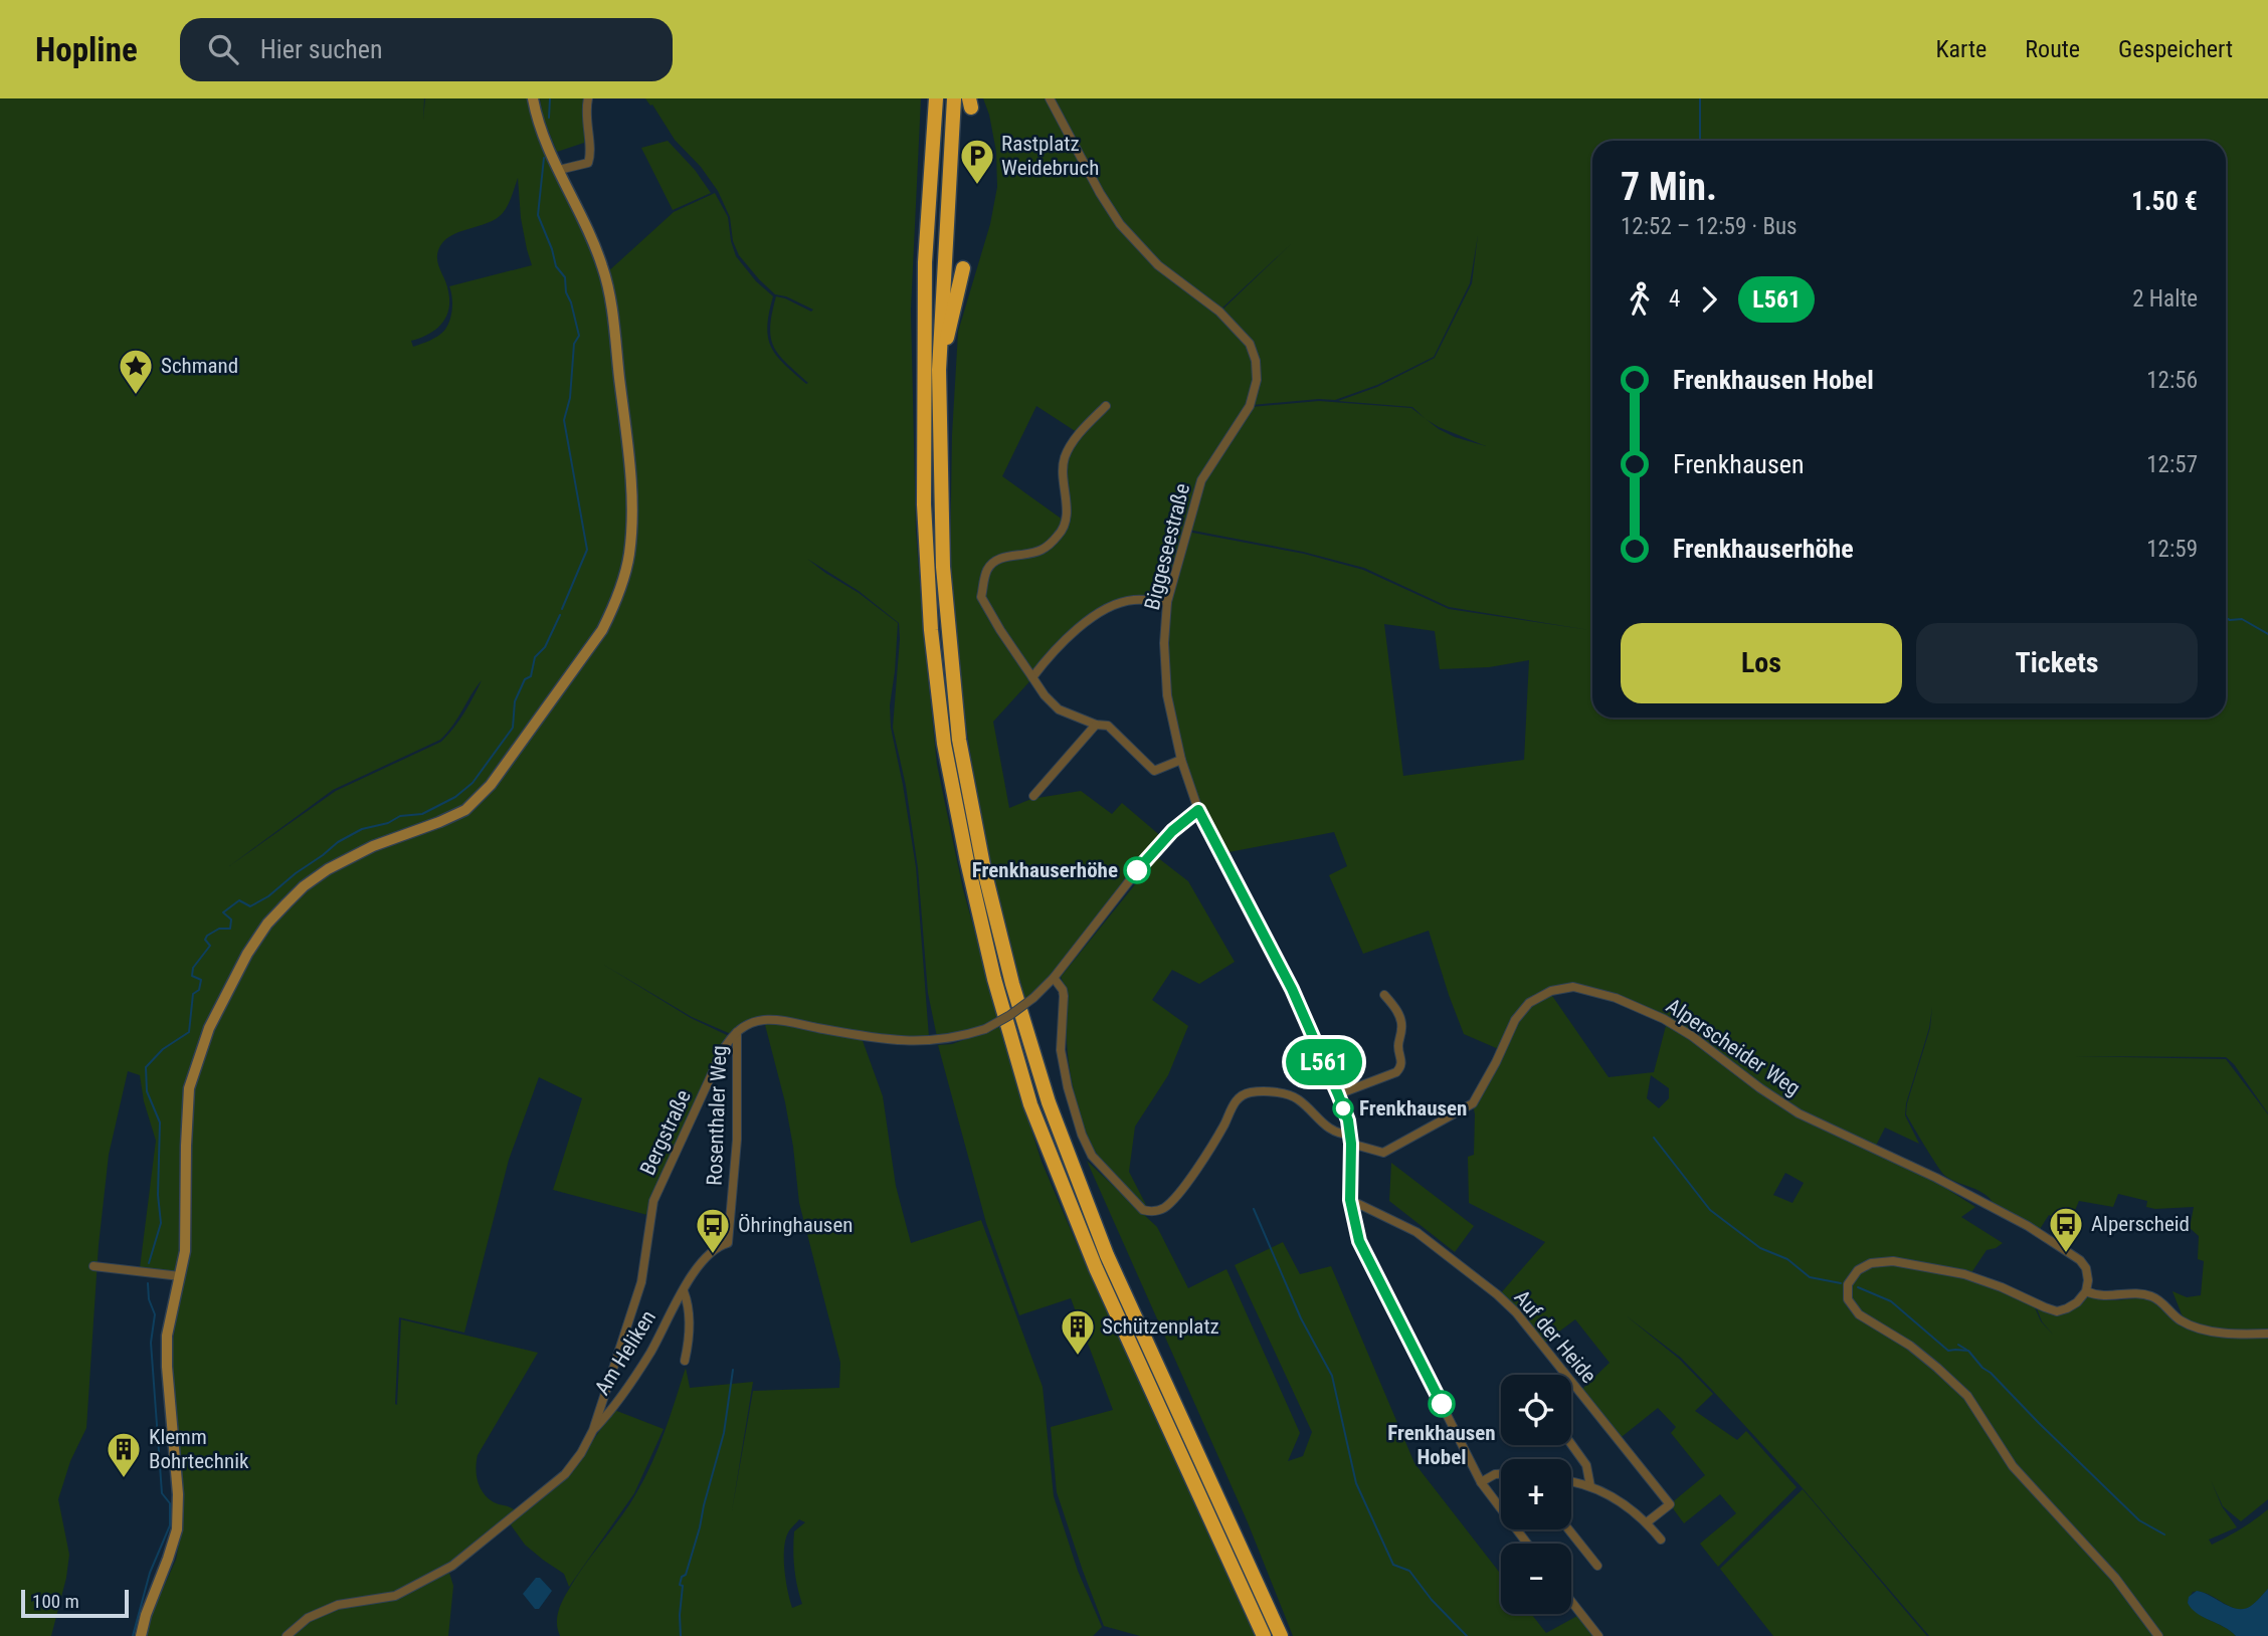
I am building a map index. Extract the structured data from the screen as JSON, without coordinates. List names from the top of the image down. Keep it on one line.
{"streets":{"street":["Biggeseestraße","Alperscheider Weg","Rosenthaler Weg","Bergstraße","Auf der Heide","Am Heliken"]},"crossings":[["Biggeseestraße","Alperscheider Weg"],["Biggeseestraße","Auf der Heide"],["Rosenthaler Weg","Bergstraße"],["Rosenthaler Weg","Am Heliken"],["Bergstraße","Am Heliken"]],"places":{"parking":["Rastplatz Weidebruch"],"place":["Schmand"],"other":["Frenkhauserhöhe","Frenkhausen","Frenkhausen Hobel"],"bus stop":["Alperscheid","Öhringhausen"],"building":["Schützenplatz","Klemm Bohrtechnik"]},"lines":["bus line L561"],"scale_bar":"100 m","page":{"header":"Hopline","search":"Hier suchen","nav":["Karte","Route","Gespeichert"],"on_map":"L561","heading":["7 Min.","12:52 – 12:59 · Bus","1.50 €"],"legs":["4","L561","2 Halte"],"list":[{"name":"Frenkhausen Hobel","value":"12:56"},{"name":"Frenkhausen","value":"12:57"},{"name":"Frenkhauserhöhe","value":"12:59"}],"buttons":["Los","Tickets"],"map_buttons":["+","−"],"scale":"100 m"}}
